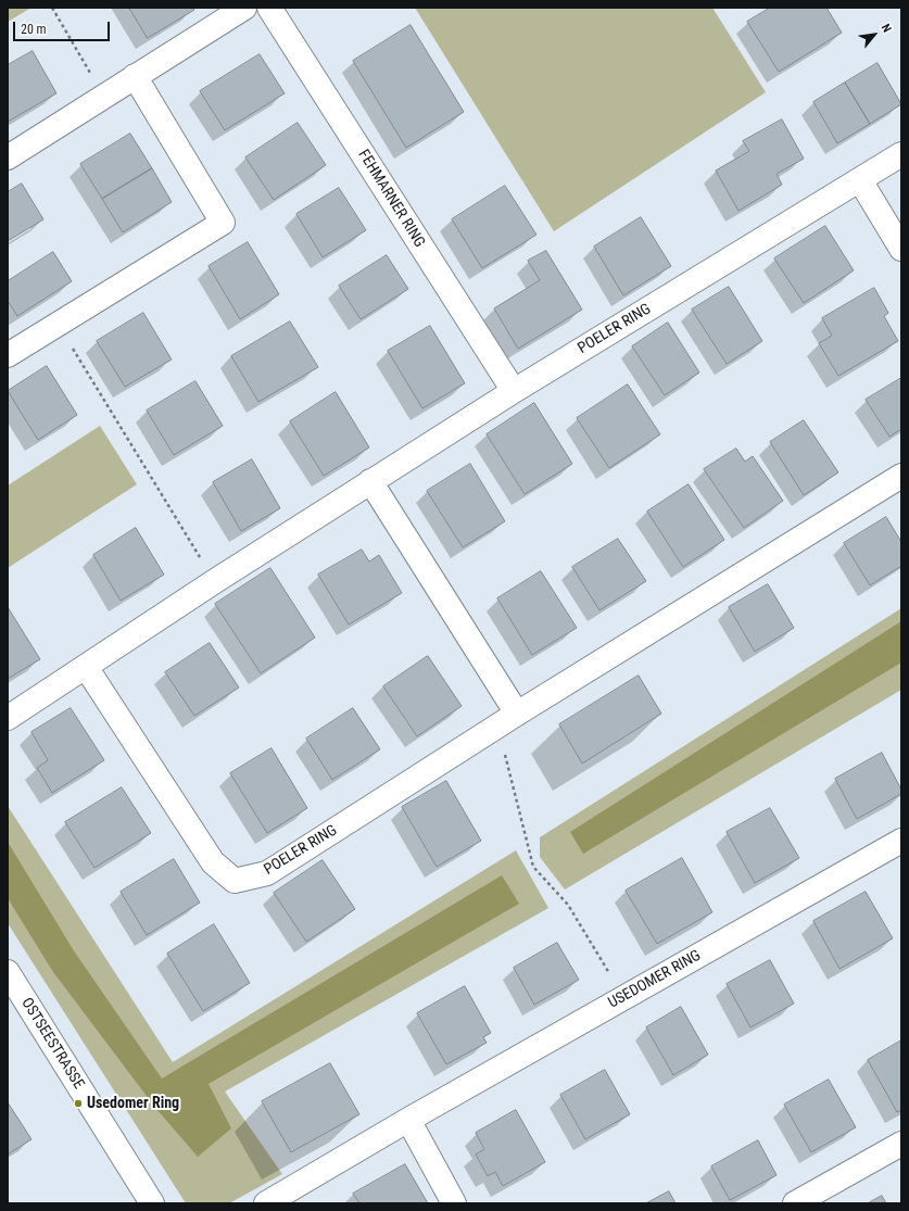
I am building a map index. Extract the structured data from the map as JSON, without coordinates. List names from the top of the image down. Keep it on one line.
{"streets":{"street":["FEHMARNER RING","POELER RING","USEDOMER RING","OSTSEESTRASSE"]},"crossings":[["FEHMARNER RING","POELER RING"]],"places":["Usedomer Ring"],"scale_bar":"20 m","north":"top right"}
